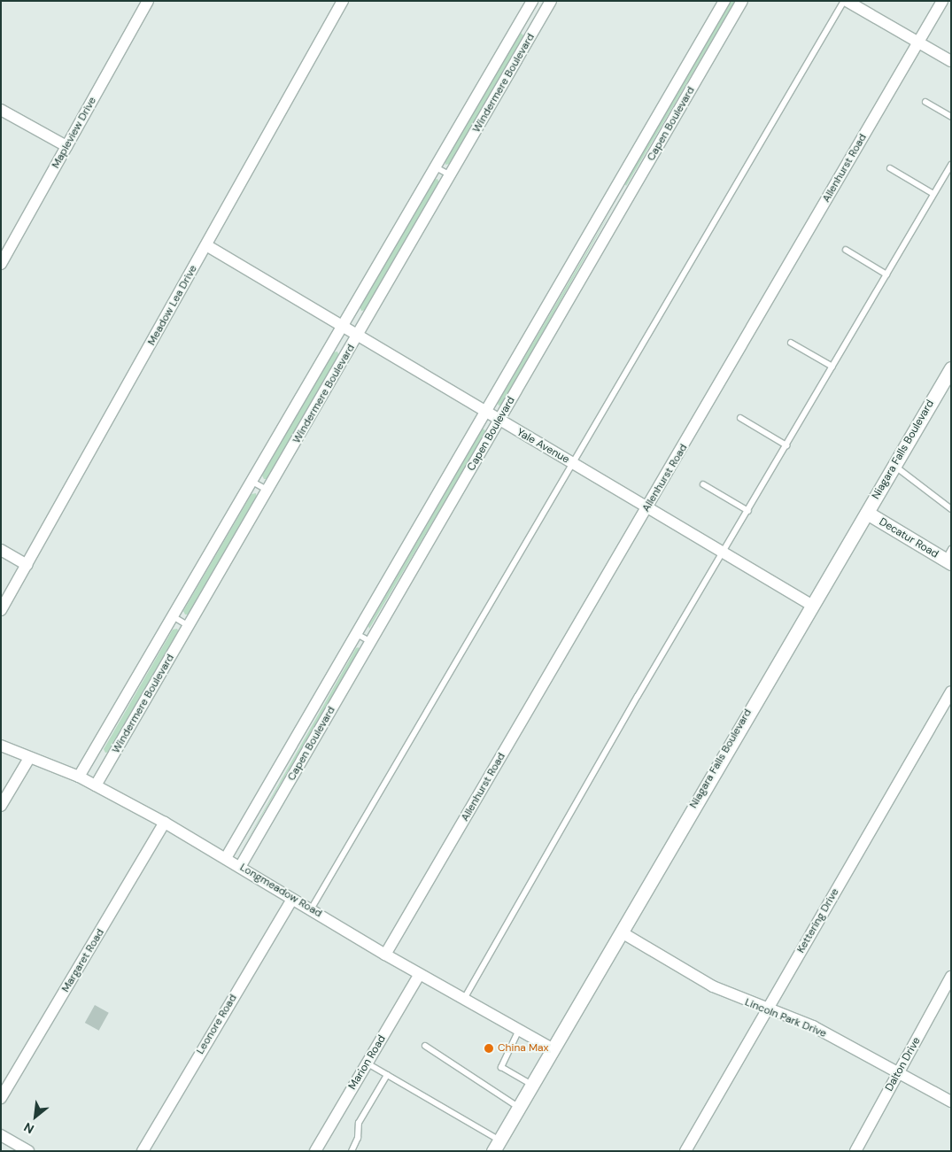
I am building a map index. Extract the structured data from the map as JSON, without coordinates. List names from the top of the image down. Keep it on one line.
{"streets":{"main road":["Niagara Falls Boulevard","Decatur Road"],"street":["Windermere Boulevard","Capen Boulevard","Mapleview Drive","Allenhurst Road","Meadow Lea Drive","Yale Avenue","Longmeadow Road","Kettering Drive","Margaret Road","Lincoln Park Drive","Leonore Road","Marion Road","Dalton Drive"]},"crossings":[["Windermere Boulevard","Yale Avenue"],["Windermere Boulevard","Longmeadow Road"],["Capen Boulevard","Yale Avenue"],["Capen Boulevard","Longmeadow Road"],["Allenhurst Road","Yale Avenue"],["Allenhurst Road","Longmeadow Road"],["Meadow Lea Drive","Yale Avenue"],["Yale Avenue","Niagara Falls Boulevard"],["Niagara Falls Boulevard","Decatur Road"],["Niagara Falls Boulevard","Longmeadow Road"],["Niagara Falls Boulevard","Lincoln Park Drive"],["Longmeadow Road","Margaret Road"],["Longmeadow Road","Leonore Road"],["Longmeadow Road","Marion Road"],["Kettering Drive","Lincoln Park Drive"],["Lincoln Park Drive","Dalton Drive"]],"places":["China Max"],"north":"bottom left"}
